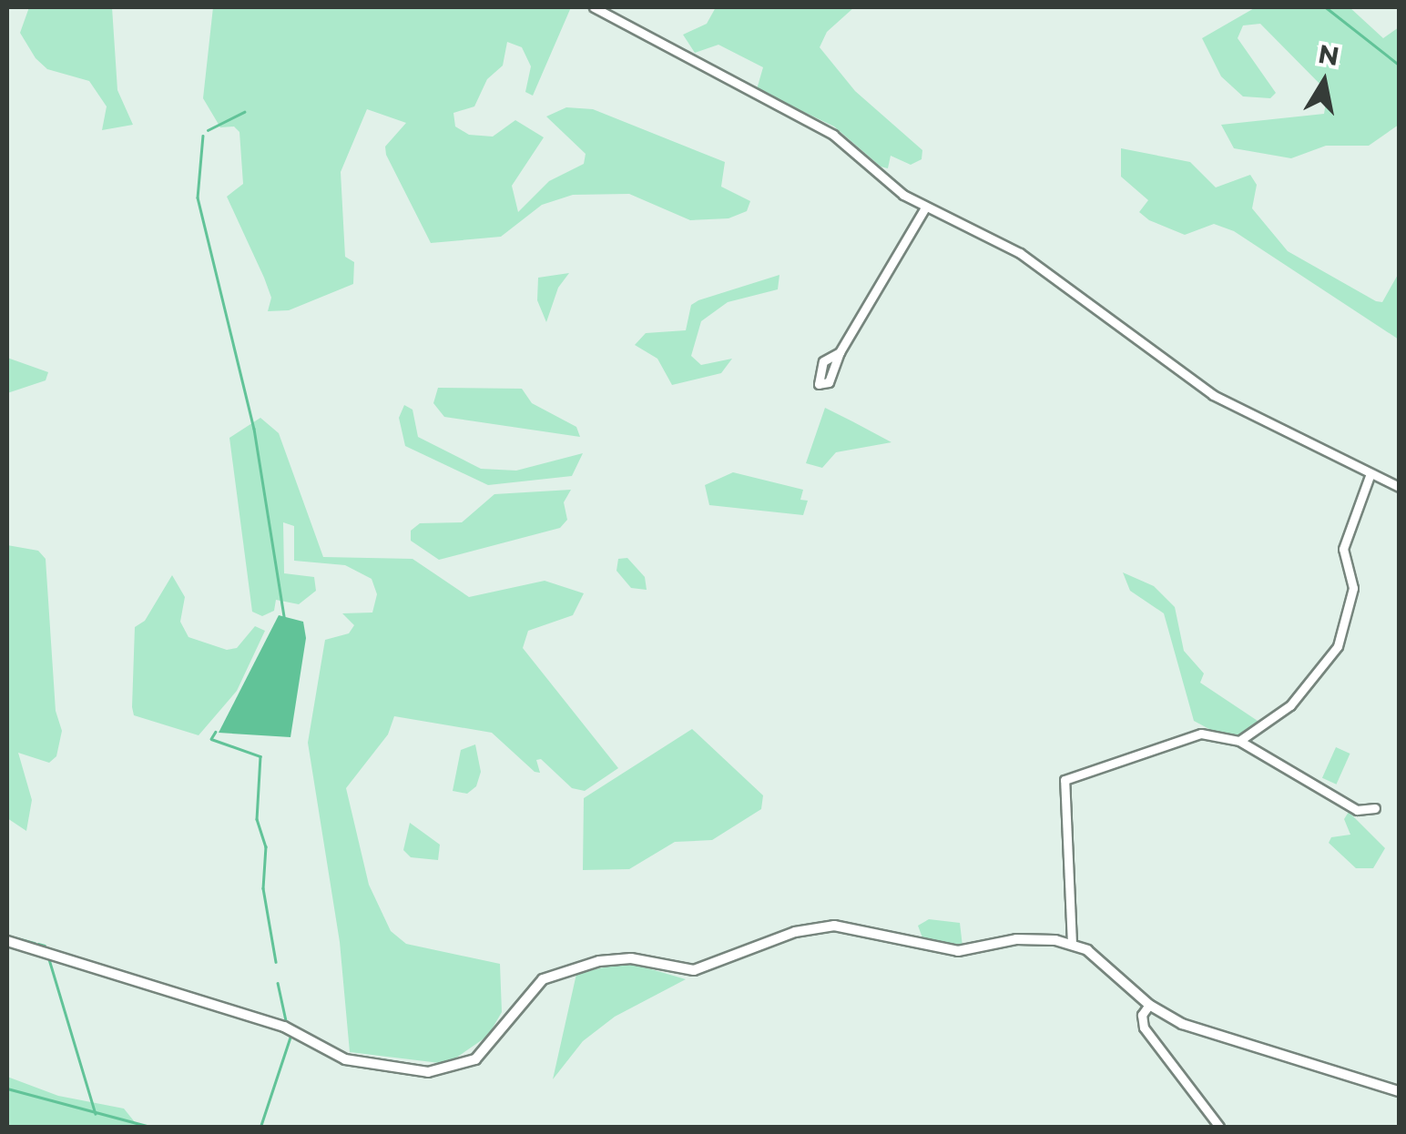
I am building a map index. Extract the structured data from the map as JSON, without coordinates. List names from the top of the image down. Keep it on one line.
{"north":"top"}
